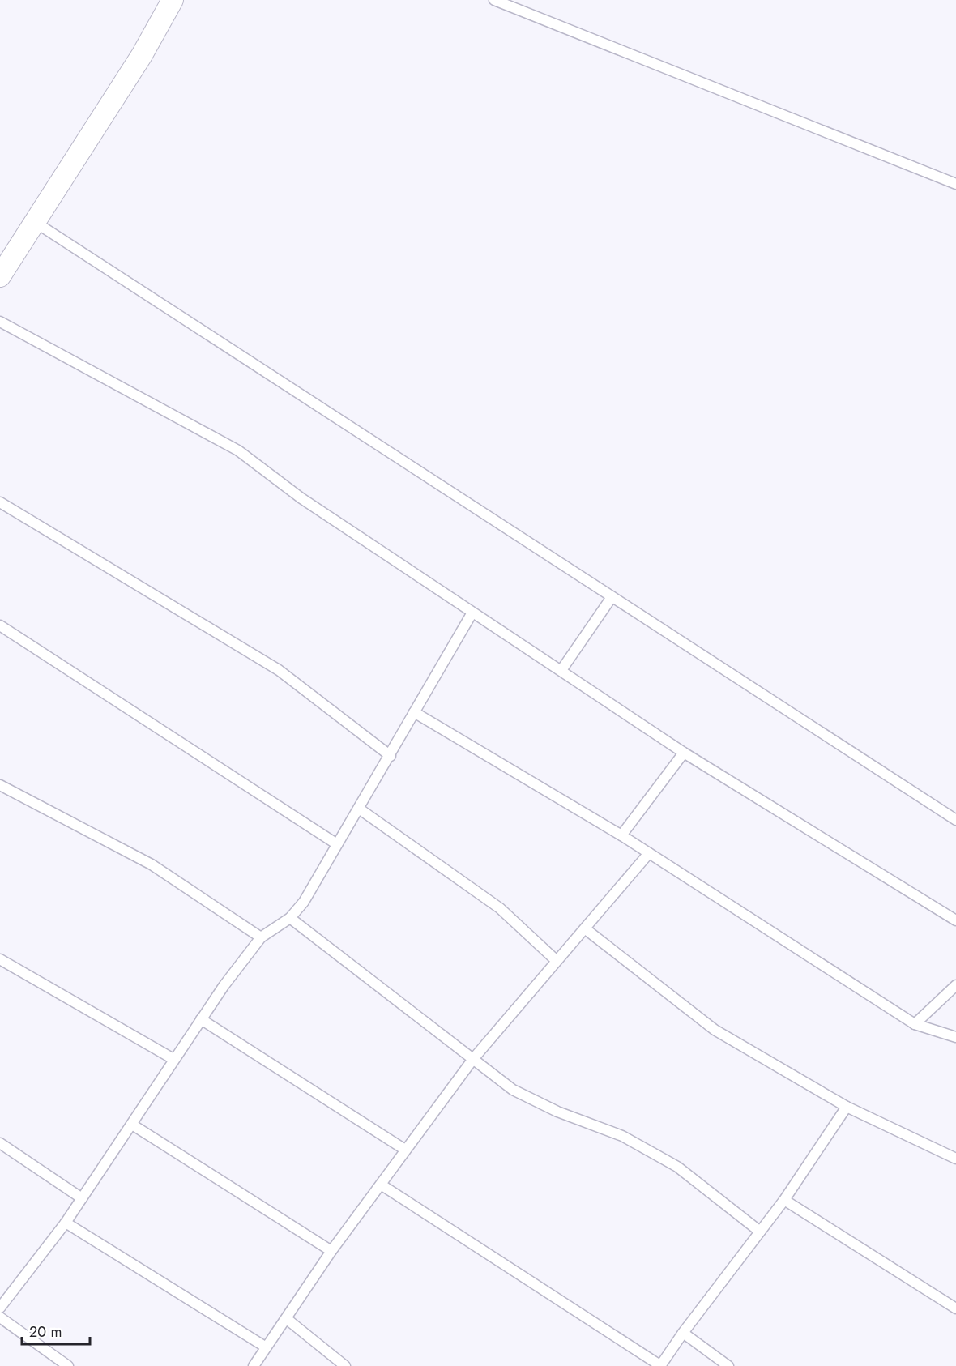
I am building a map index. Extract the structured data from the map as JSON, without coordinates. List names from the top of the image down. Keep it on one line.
{"scale_bar":"20 m"}
